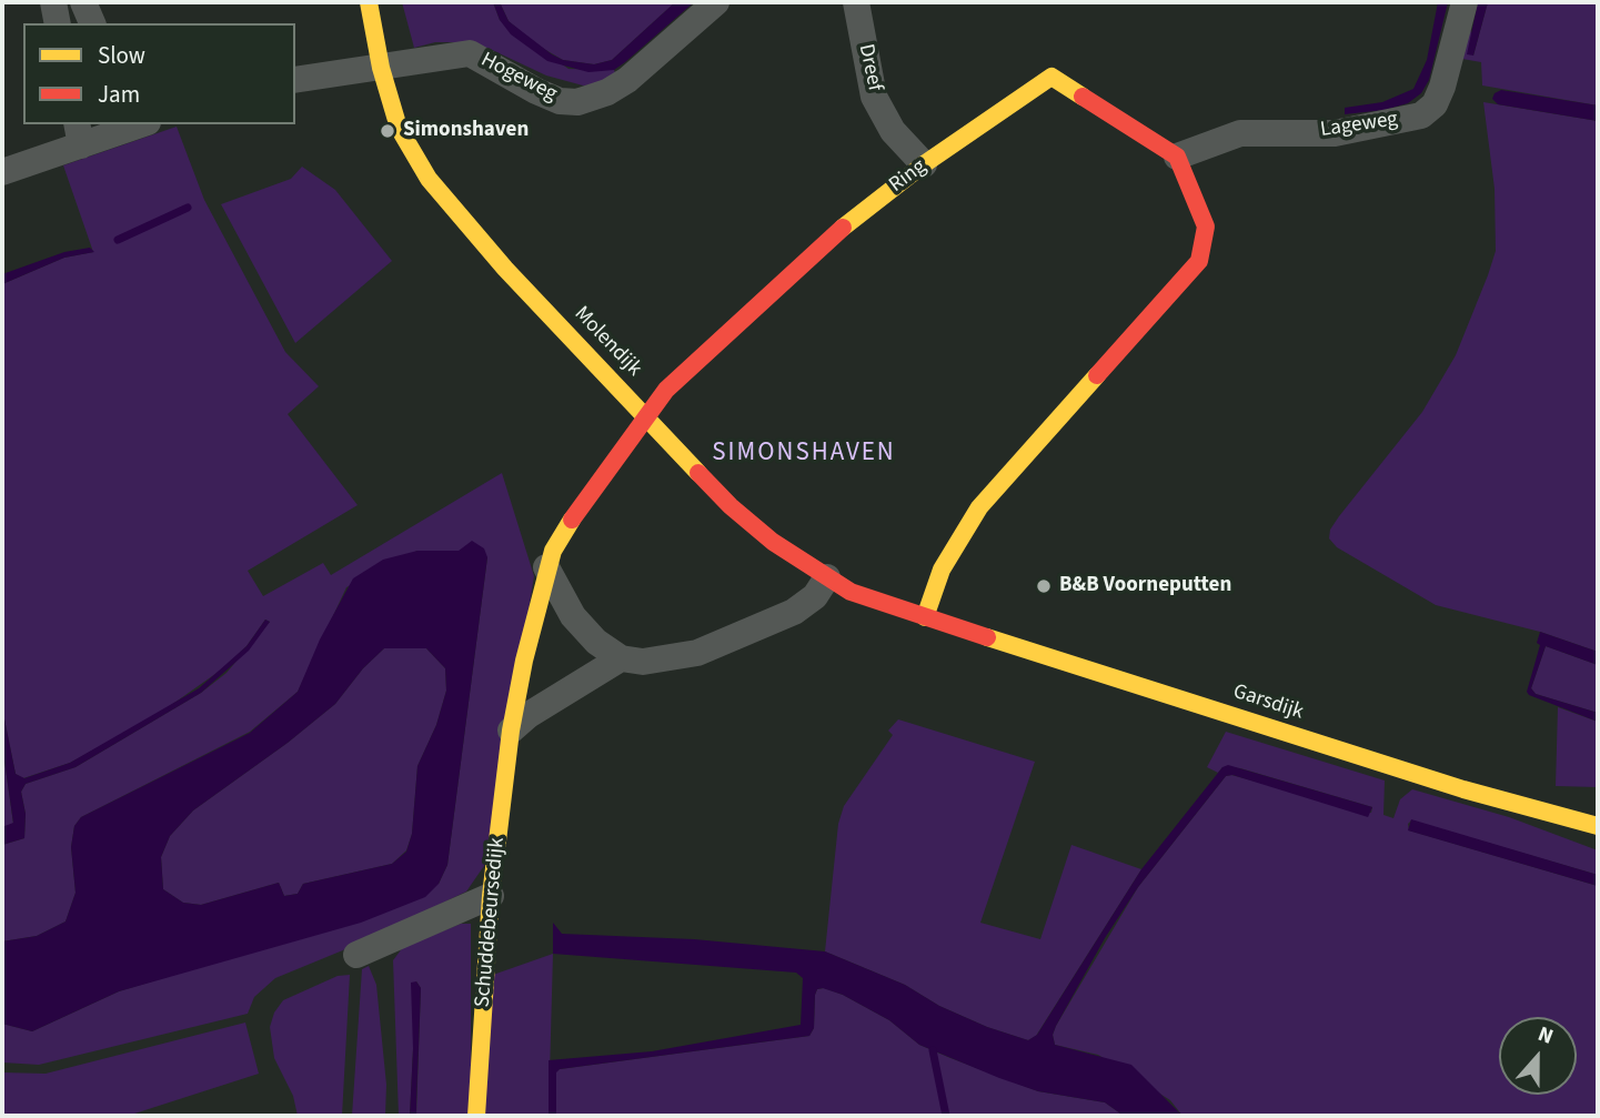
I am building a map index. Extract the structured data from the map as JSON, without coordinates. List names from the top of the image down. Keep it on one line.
{"streets":{"street":["Dreef","Hogeweg","Lageweg","Ring","Molendijk","Garsdijk","Schuddebeursedijk"]},"crossings":[["Dreef","Ring"],["Hogeweg","Molendijk"],["Lageweg","Ring"],["Ring","Molendijk"],["Ring","Schuddebeursedijk"],["Molendijk","Garsdijk"]],"districts":["SIMONSHAVEN"],"places":["Simonshaven","B&B Voorneputten"],"legend":["Slow","Jam"],"north":"top"}
